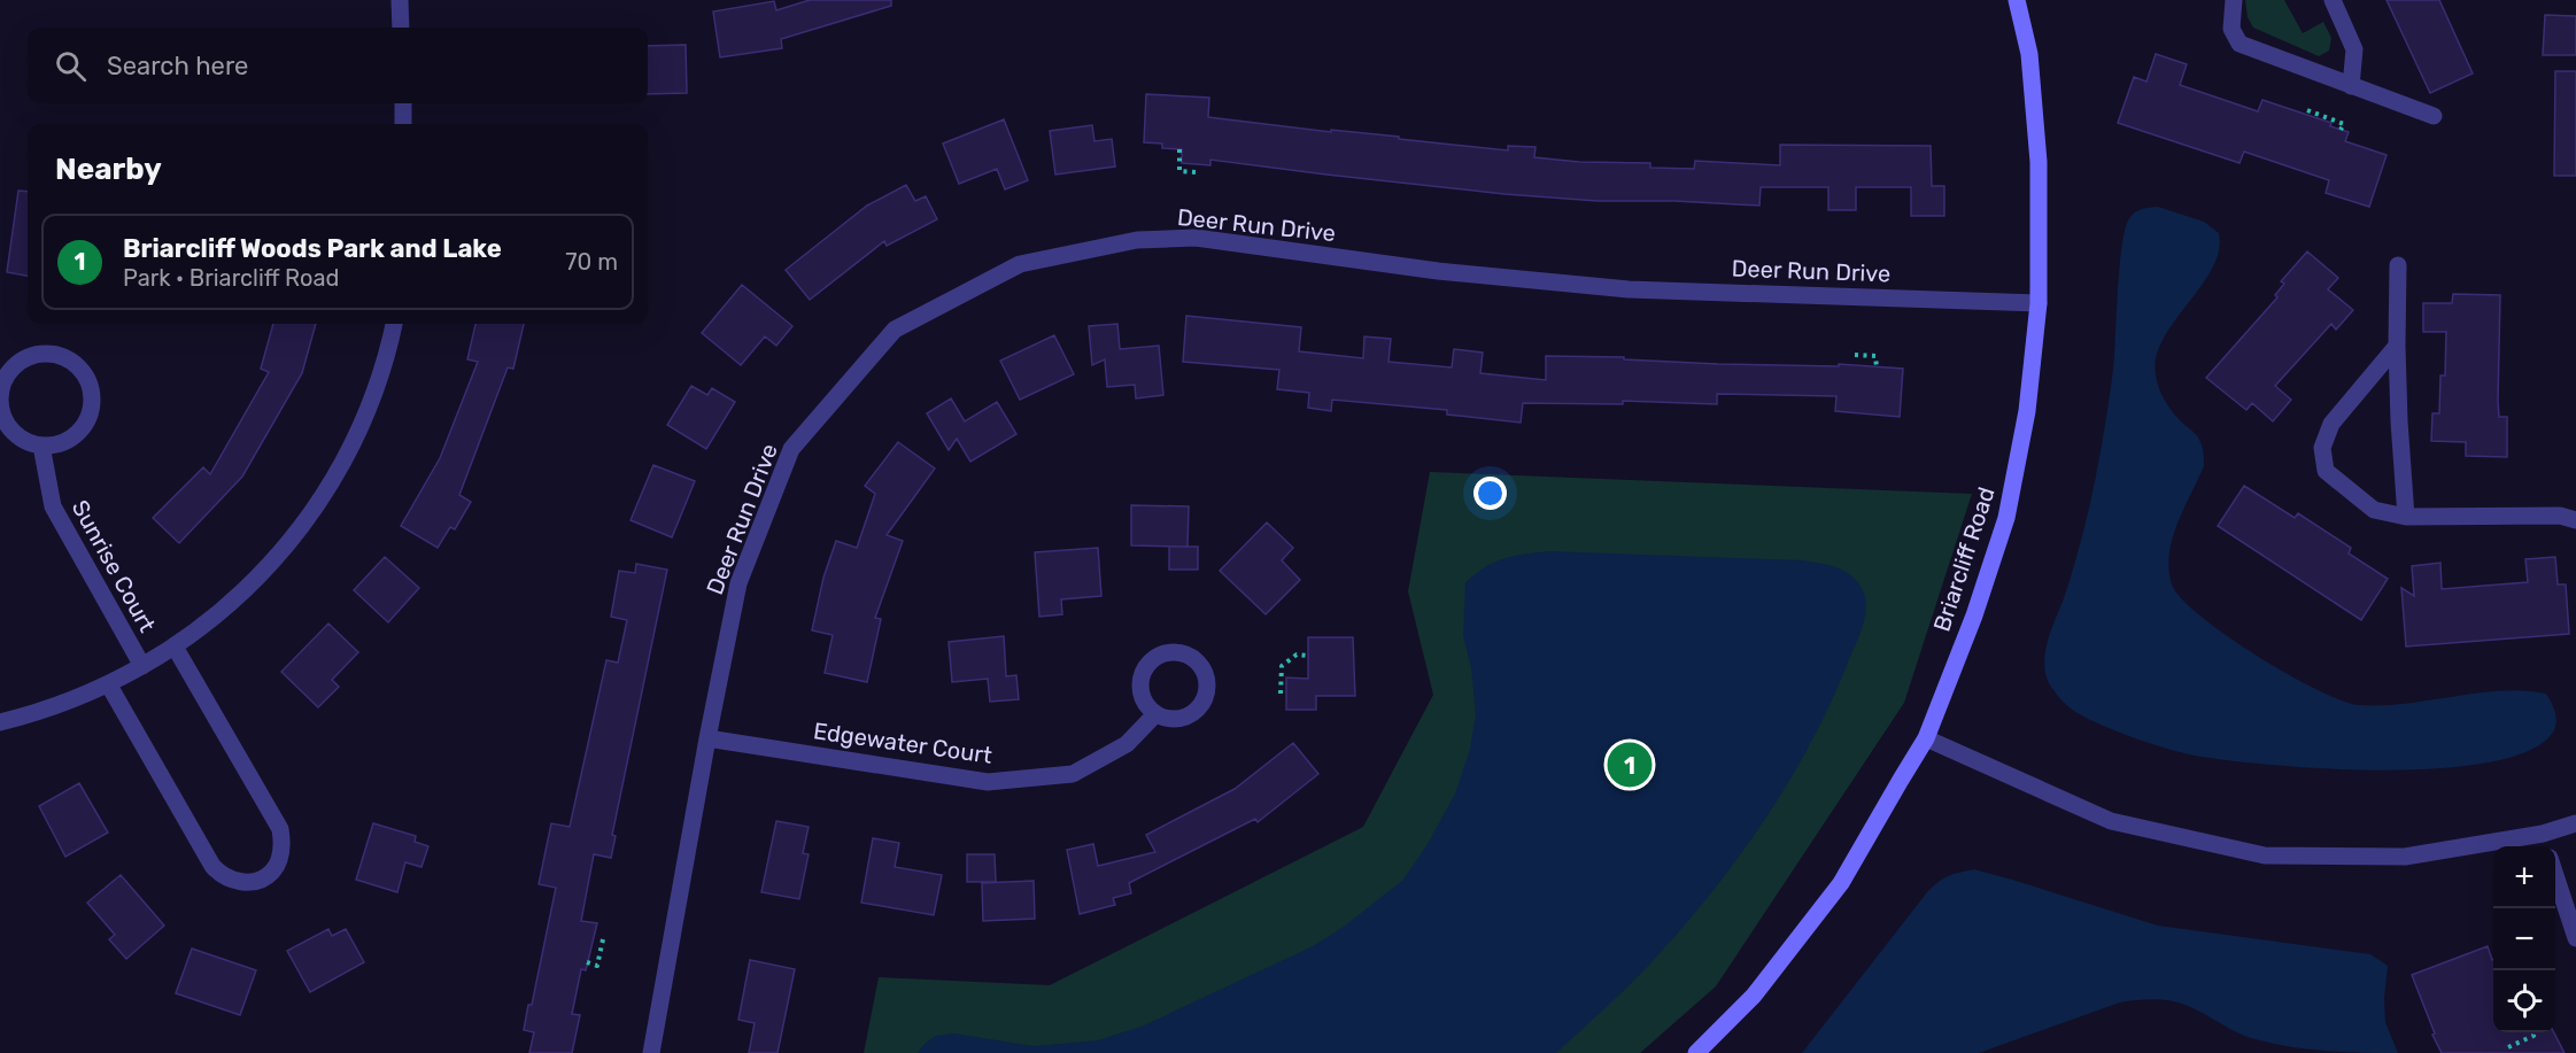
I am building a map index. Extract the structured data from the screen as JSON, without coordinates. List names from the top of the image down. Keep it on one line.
{"streets":{"street":["Deer Run Drive","Briarcliff Road","Sunrise Court","Edgewater Court"]},"crossings":[["Deer Run Drive","Briarcliff Road"],["Deer Run Drive","Edgewater Court"]],"page":{"search":"Search here","heading":"Nearby","list":[{"mark":"1","name":"Briarcliff Woods Park and Lake","note":"Park · Briarcliff Road","value":"70 m"}],"pins":"1","map_buttons":["+","−"]}}
